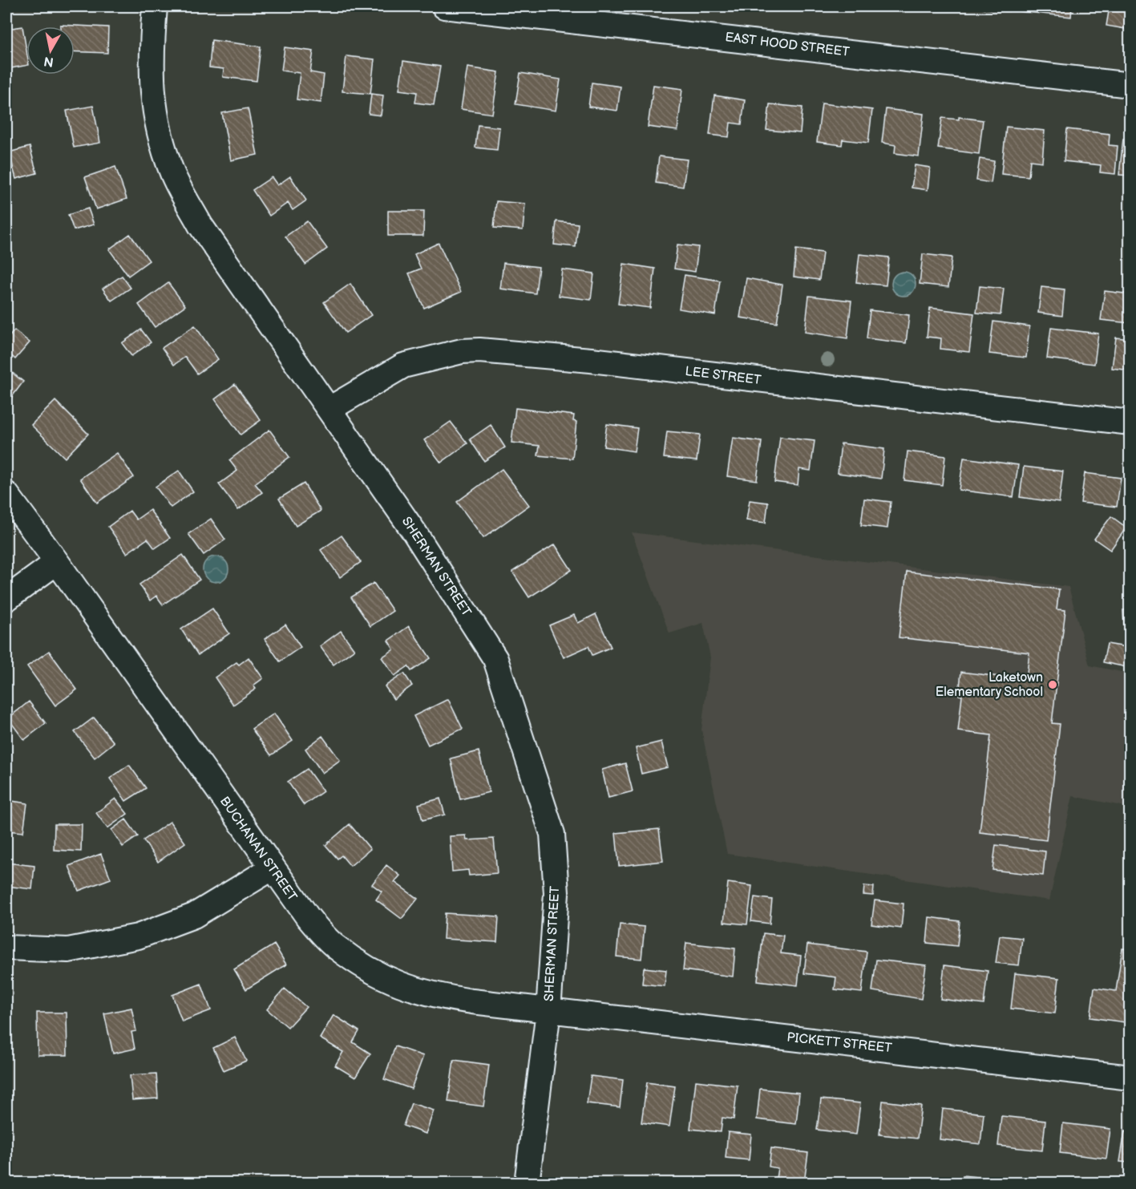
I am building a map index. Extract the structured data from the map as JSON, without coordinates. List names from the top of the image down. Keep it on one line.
{"streets":{"street":["EAST HOOD STREET","LEE STREET","SHERMAN STREET","BUCHANAN STREET","PICKETT STREET"]},"crossings":[["LEE STREET","SHERMAN STREET"],["SHERMAN STREET","BUCHANAN STREET"],["SHERMAN STREET","PICKETT STREET"],["BUCHANAN STREET","PICKETT STREET"]],"places":["Laketown Elementary School"],"north":"bottom"}
